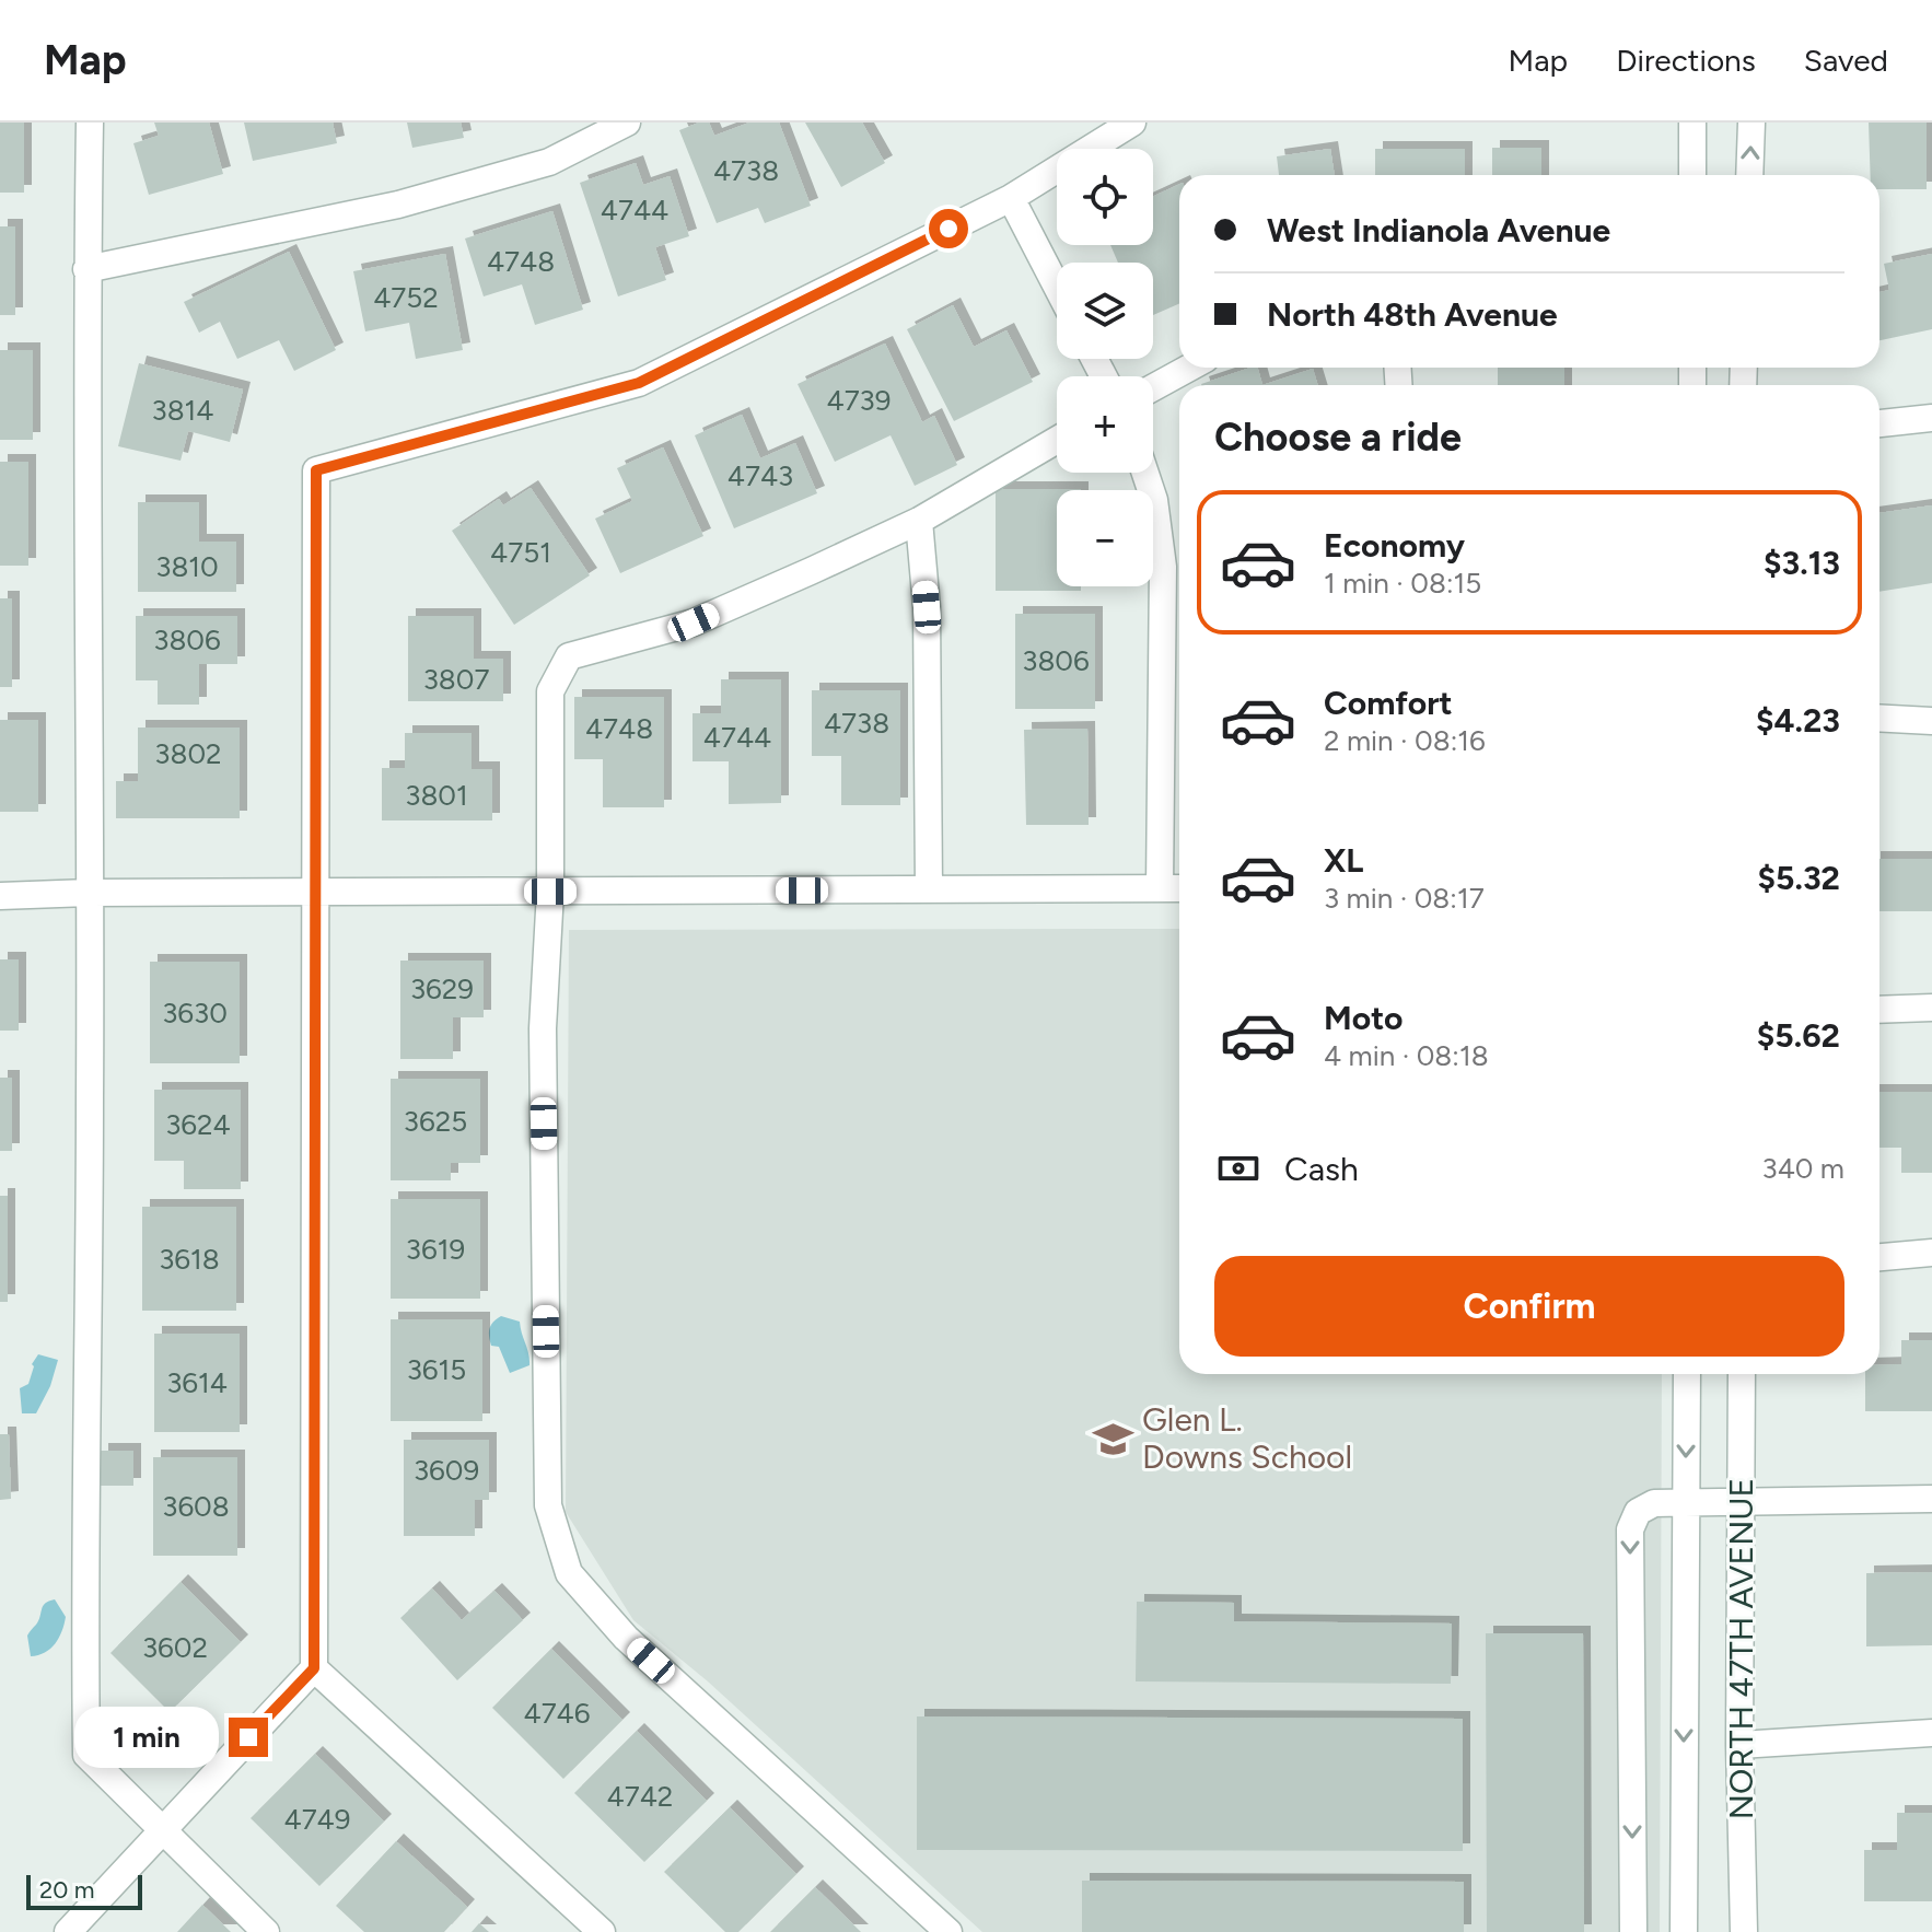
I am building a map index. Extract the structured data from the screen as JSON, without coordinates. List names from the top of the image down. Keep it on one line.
{"streets":{"street":["NORTH 47TH AVENUE"]},"places":{"school or university":["Glen L. Downs School"]},"house_numbers":["4738","4744","4748","4752","4739","3814","4743","4751","3810","3806","3806","3807","4738","4748","4744","3802","3801","3629","3630","3625","3624","3619","3618","3615","3614","3609","3608","3602","4746","4742","4749"],"scale_bar":"20 m","page":{"header":"Map","nav":["Map","Directions","Saved"],"map_buttons":["+","−"],"banner":["West Indianola Avenue","North 48th Avenue"],"heading":"Choose a ride","list":[{"name":"Economy","note":"1 min · 08:15","value":"$3.13"},{"name":"Comfort","note":"2 min · 08:16","value":"$4.23"},{"name":"XL","note":"3 min · 08:17","value":"$5.32"},{"name":"Moto","note":"4 min · 08:18","value":"$5.62"}],"pay":["Cash","340 m"],"buttons":"Confirm","bubble":"1 min","scale":"20 m"}}
